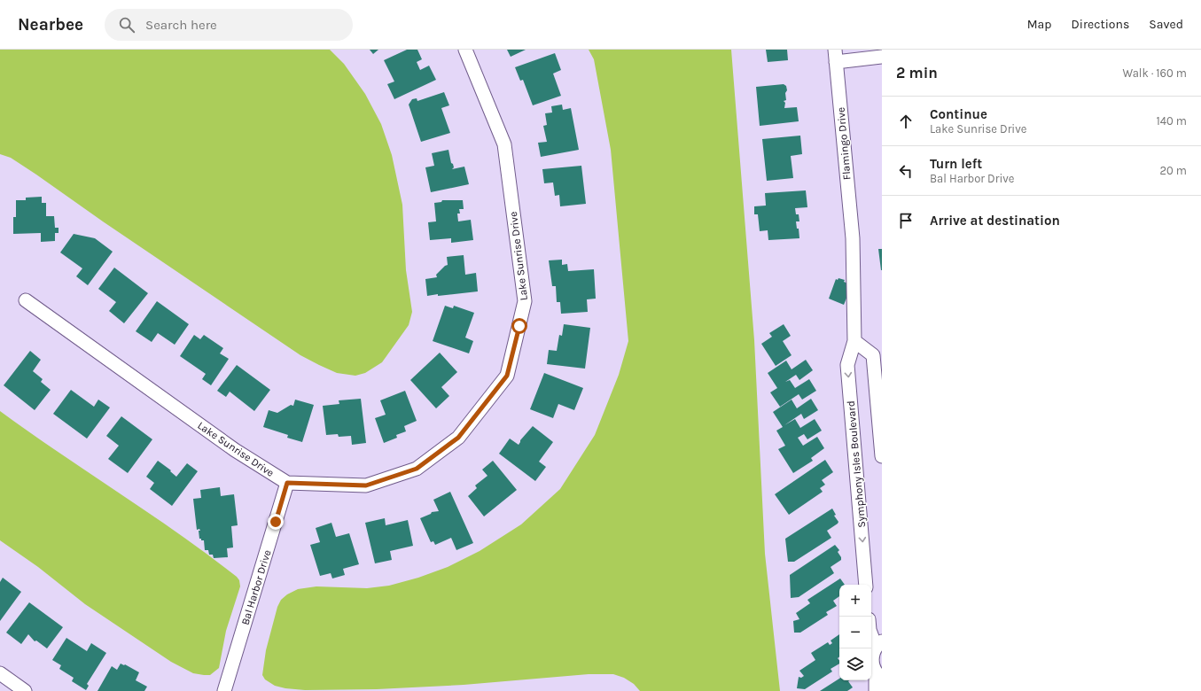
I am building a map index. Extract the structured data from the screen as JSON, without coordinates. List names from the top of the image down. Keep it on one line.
{"streets":{"street":["Flamingo Drive","Lake Sunrise Drive","Symphony Isles Boulevard","Bal Harbor Drive"]},"crossings":[["Flamingo Drive","Symphony Isles Boulevard"],["Lake Sunrise Drive","Bal Harbor Drive"]],"page":{"header":"Nearbee","search":"Search here","nav":["Map","Directions","Saved"],"heading":["2 min","Walk · 160 m"],"list":[["Continue","Lake Sunrise Drive","140 m"],["Turn left","Bal Harbor Drive","20 m"],"Arrive at destination"],"map_buttons":["+","−"]}}
